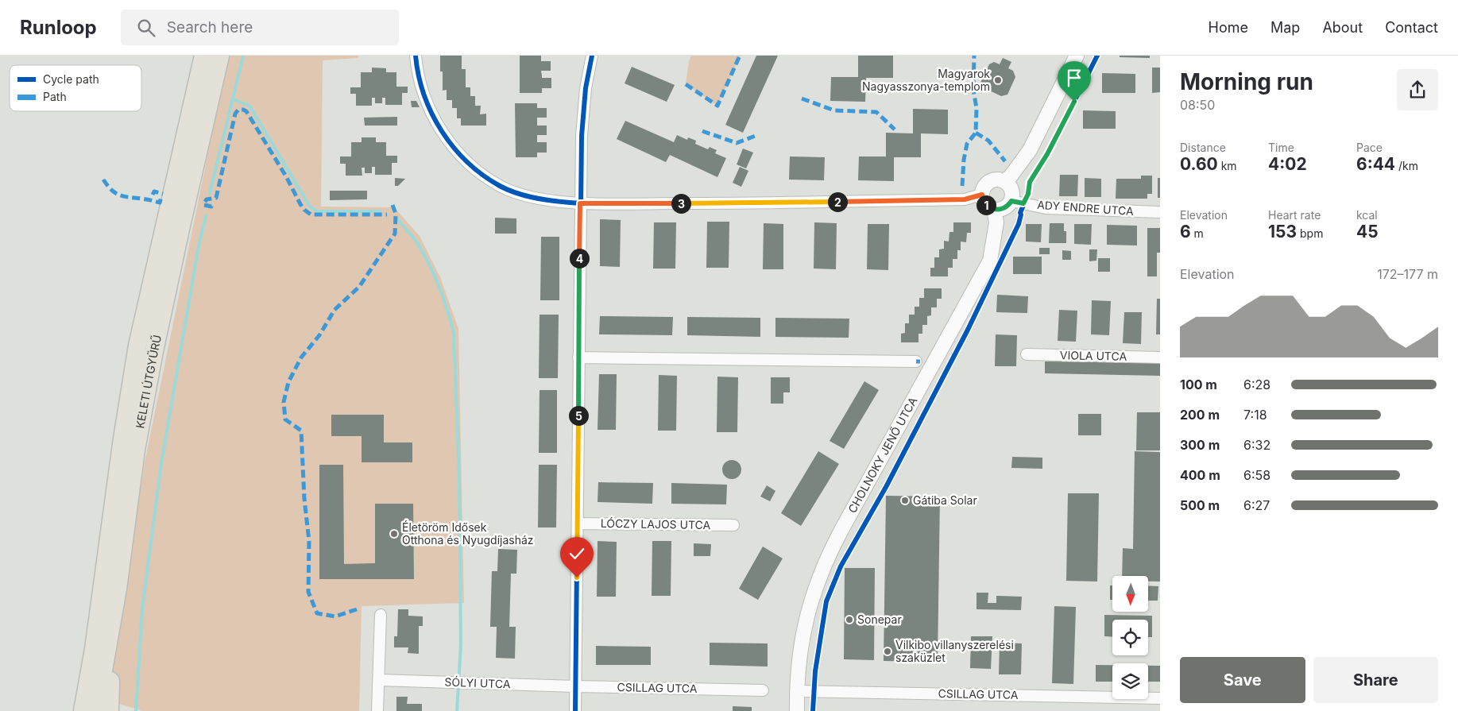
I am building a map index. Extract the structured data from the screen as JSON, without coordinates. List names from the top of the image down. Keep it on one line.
{"streets":{"main road":["KELETI ÚTGYŰRŰ"],"street":["ADY ENDRE UTCA","VIOLA UTCA","CHOLNOKY JENŐ UTCA","LÓCZY LAJOS UTCA","SÓLYI UTCA","CSILLAG UTCA"]},"crossings":[["ADY ENDRE UTCA","CHOLNOKY JENŐ UTCA"],["CHOLNOKY JENŐ UTCA","CSILLAG UTCA"],["SÓLYI UTCA","CSILLAG UTCA"]],"places":["Magyarok Nagyasszonya-templom","Gátiba Solar","Életöröm Idősek Otthona és Nyugdíjasház","Sonepar","Vilkibo villanyszerelési szaküzlet"],"legend":["Cycle path","Path"],"north":"bottom","page":{"header":"Runloop","search":"Search here","nav":["Home","Map","About","Contact"],"heading":["Morning run","08:50"],"stats":[["Distance","0.60 km"],["Time","4:02"],["Pace","6:44 /km"],["Elevation","6 m"],["Heart rate","153 bpm"],["kcal","45"]],"pins":["2","3","1","4","5"],"chart":["Elevation","172–177 m"],"list":[{"name":"100 m","note":"6:28"},{"name":"200 m","note":"7:18"},{"name":"300 m","note":"6:32"},{"name":"400 m","note":"6:58"},{"name":"500 m","note":"6:27"}],"buttons":["Save","Share"]}}
